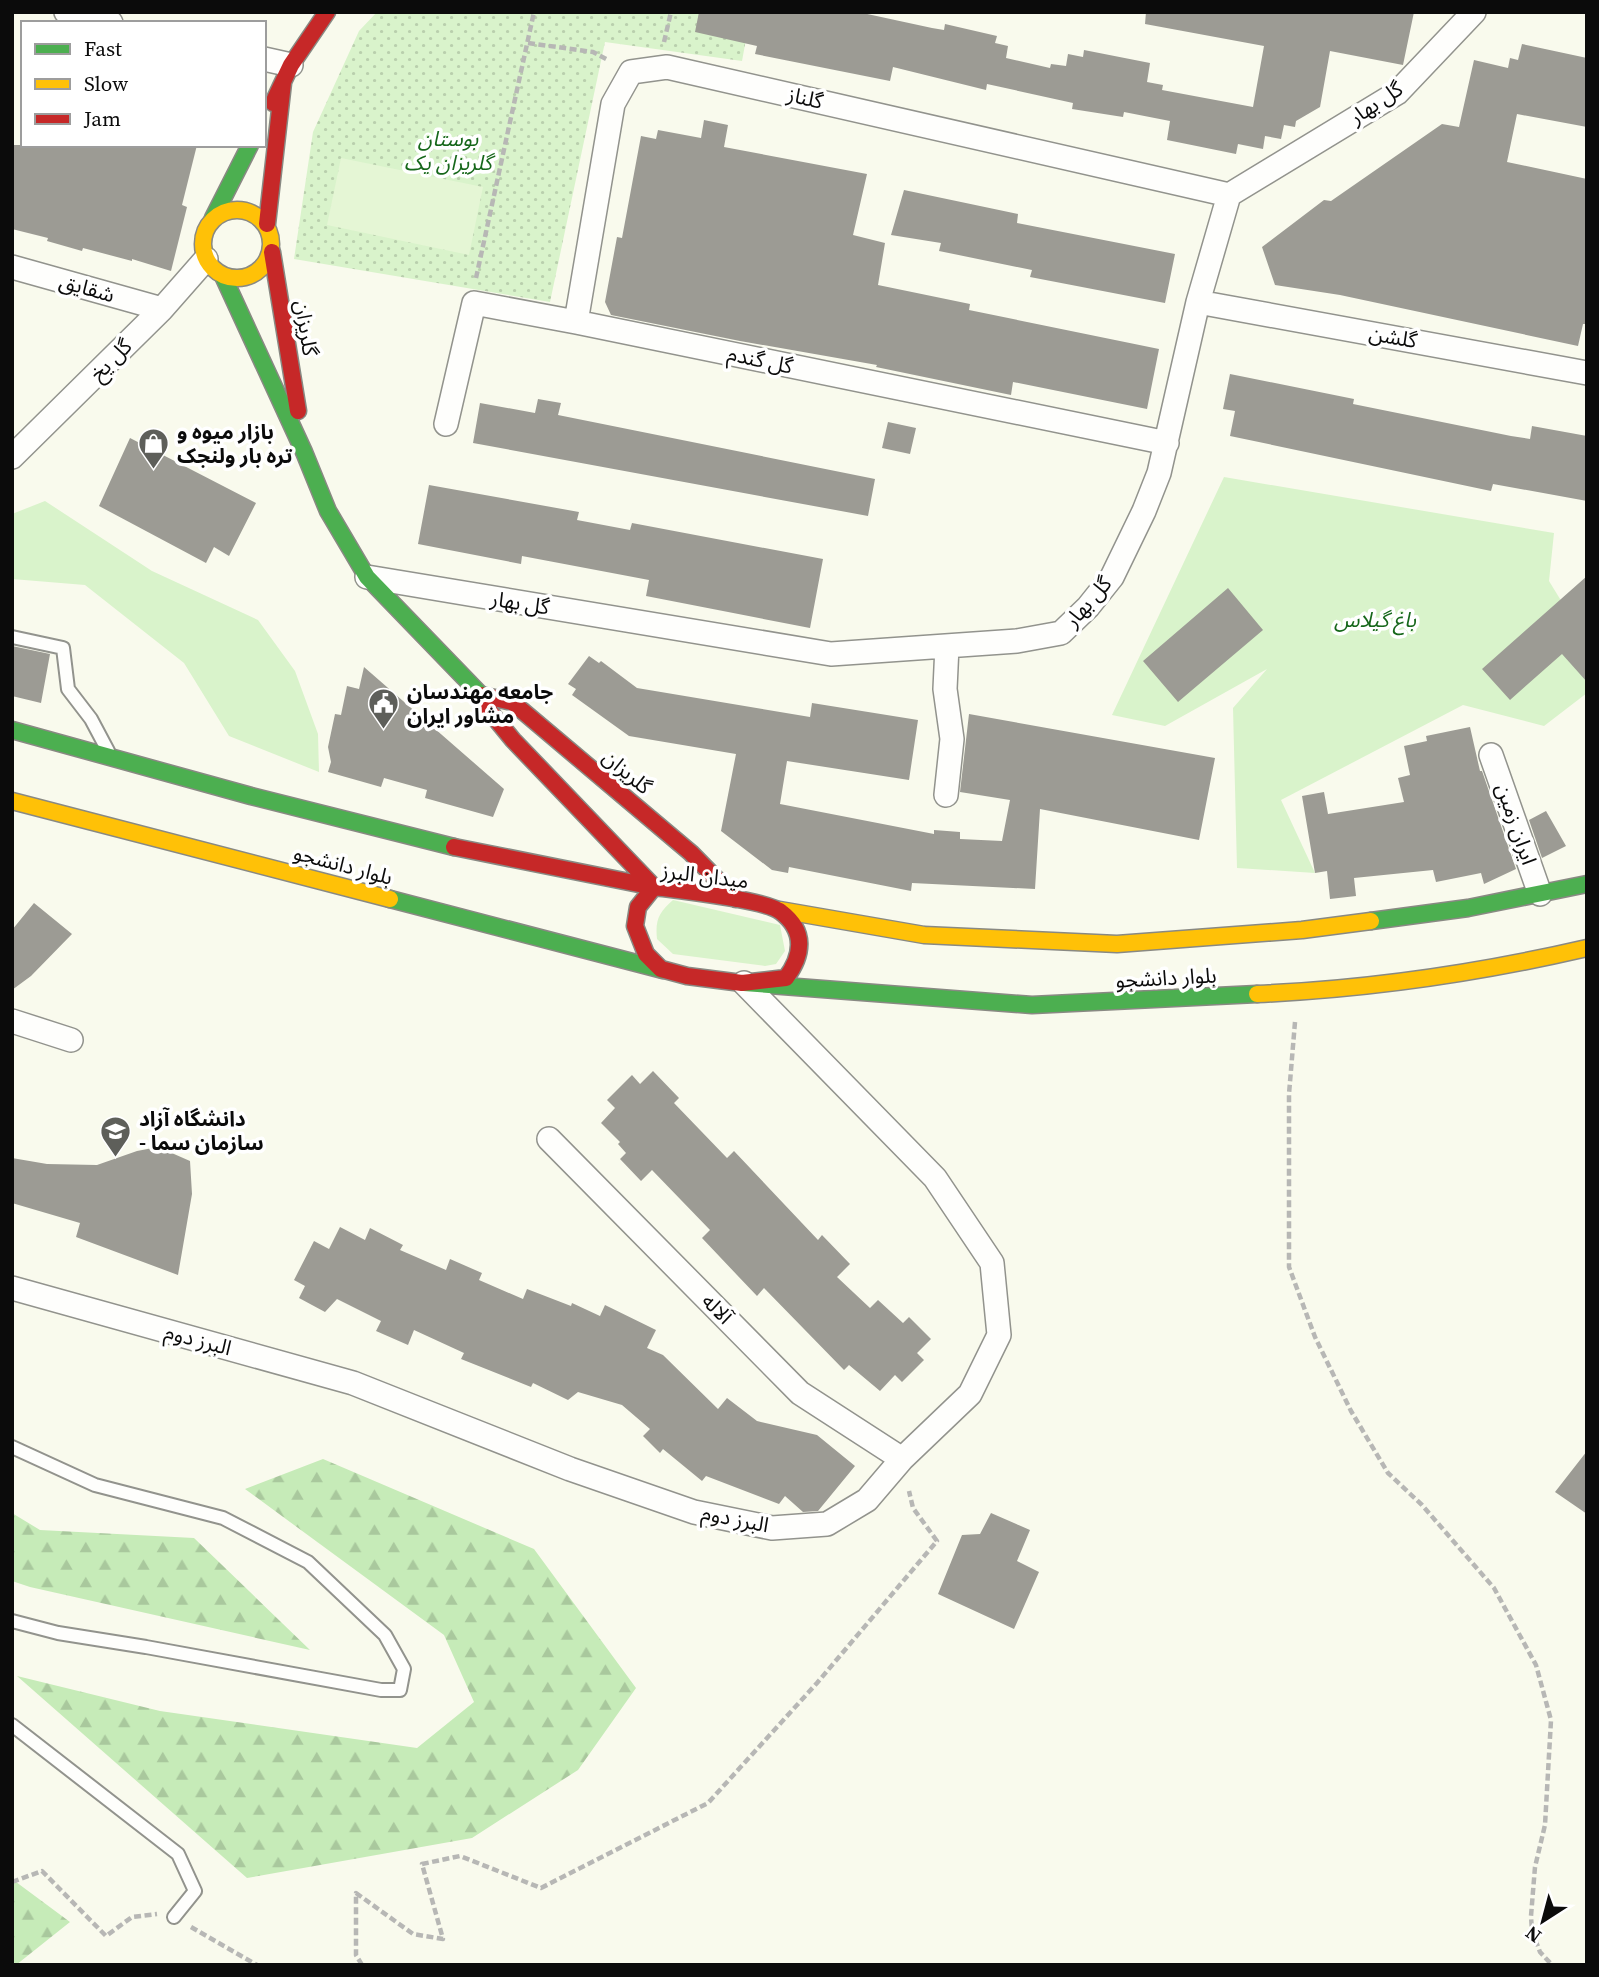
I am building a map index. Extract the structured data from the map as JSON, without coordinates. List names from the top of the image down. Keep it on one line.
{"streets":{"main road":["گلریزان","بلوار دانشجو","میدان البرز"],"street":["گلناز","گل بهار","شقایق","گلشن","گل یخ","گل گندم","ایران زمین","آلاله","البرز دوم"]},"crossings":[["گلناز","گل بهار"],["گل بهار","گلریزان"],["گل بهار","گلشن"],["گل بهار","گل گندم"],["شقایق","گل یخ"],["گلریزان","گل یخ"],["گلریزان","بلوار دانشجو"],["گلریزان","میدان البرز"],["ایران زمین","بلوار دانشجو"],["بلوار دانشجو","میدان البرز"],["بلوار دانشجو","البرز دوم"],["آلاله","البرز دوم"]],"parks":["بوستان گلریزان یک","باغ گیلاس"],"places":{"shop":["بازار میوه و تره بار ولنجک"],"public building":["جامعه مهندسان مشاور ایران"],"school or university":["دانشگاه آزاد - سازمان سما"]},"legend":["Fast","Slow","Jam"],"north":"bottom left"}
